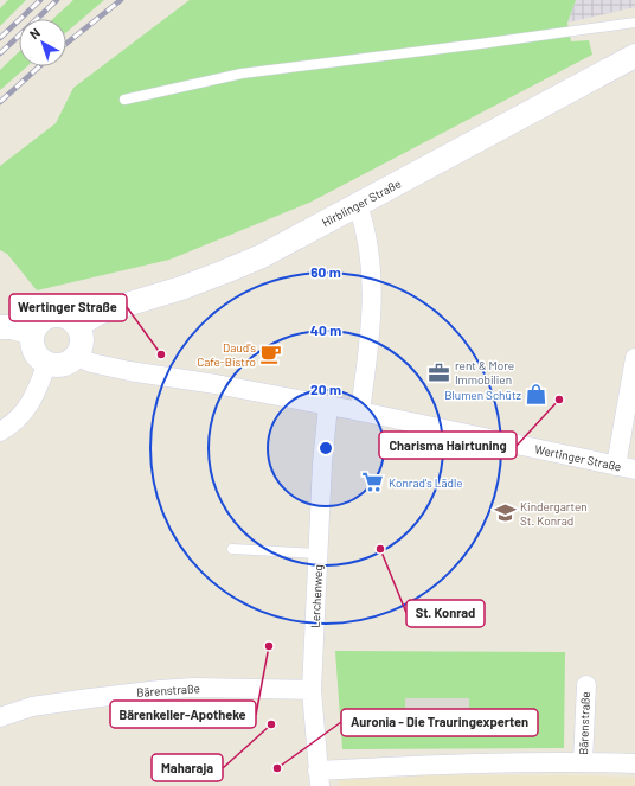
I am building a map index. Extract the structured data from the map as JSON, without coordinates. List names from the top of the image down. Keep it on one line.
{"streets":{"street":["Hirblinger Straße","Wertinger Straße","Lerchenweg","Bärenstraße"]},"crossings":[["Hirblinger Straße","Wertinger Straße"],["Wertinger Straße","Lerchenweg"],["Lerchenweg","Bärenstraße"]],"places":{"other":["Wertinger Straße","Charisma Hairtuning","St. Konrad","Bärenkeller-Apotheke","Maharaja","Auronia - Die Trauringexperten"],"cafe":["Daud's Cafe-Bistro"],"office":["rent & More Immobilien"],"shop":["Blumen Schütz"],"supermarket":["Konrad's Lädle"],"school or university":["Kindergarten St. Konrad"]},"north":"top left","rings":["60 m","40 m","20 m"]}
